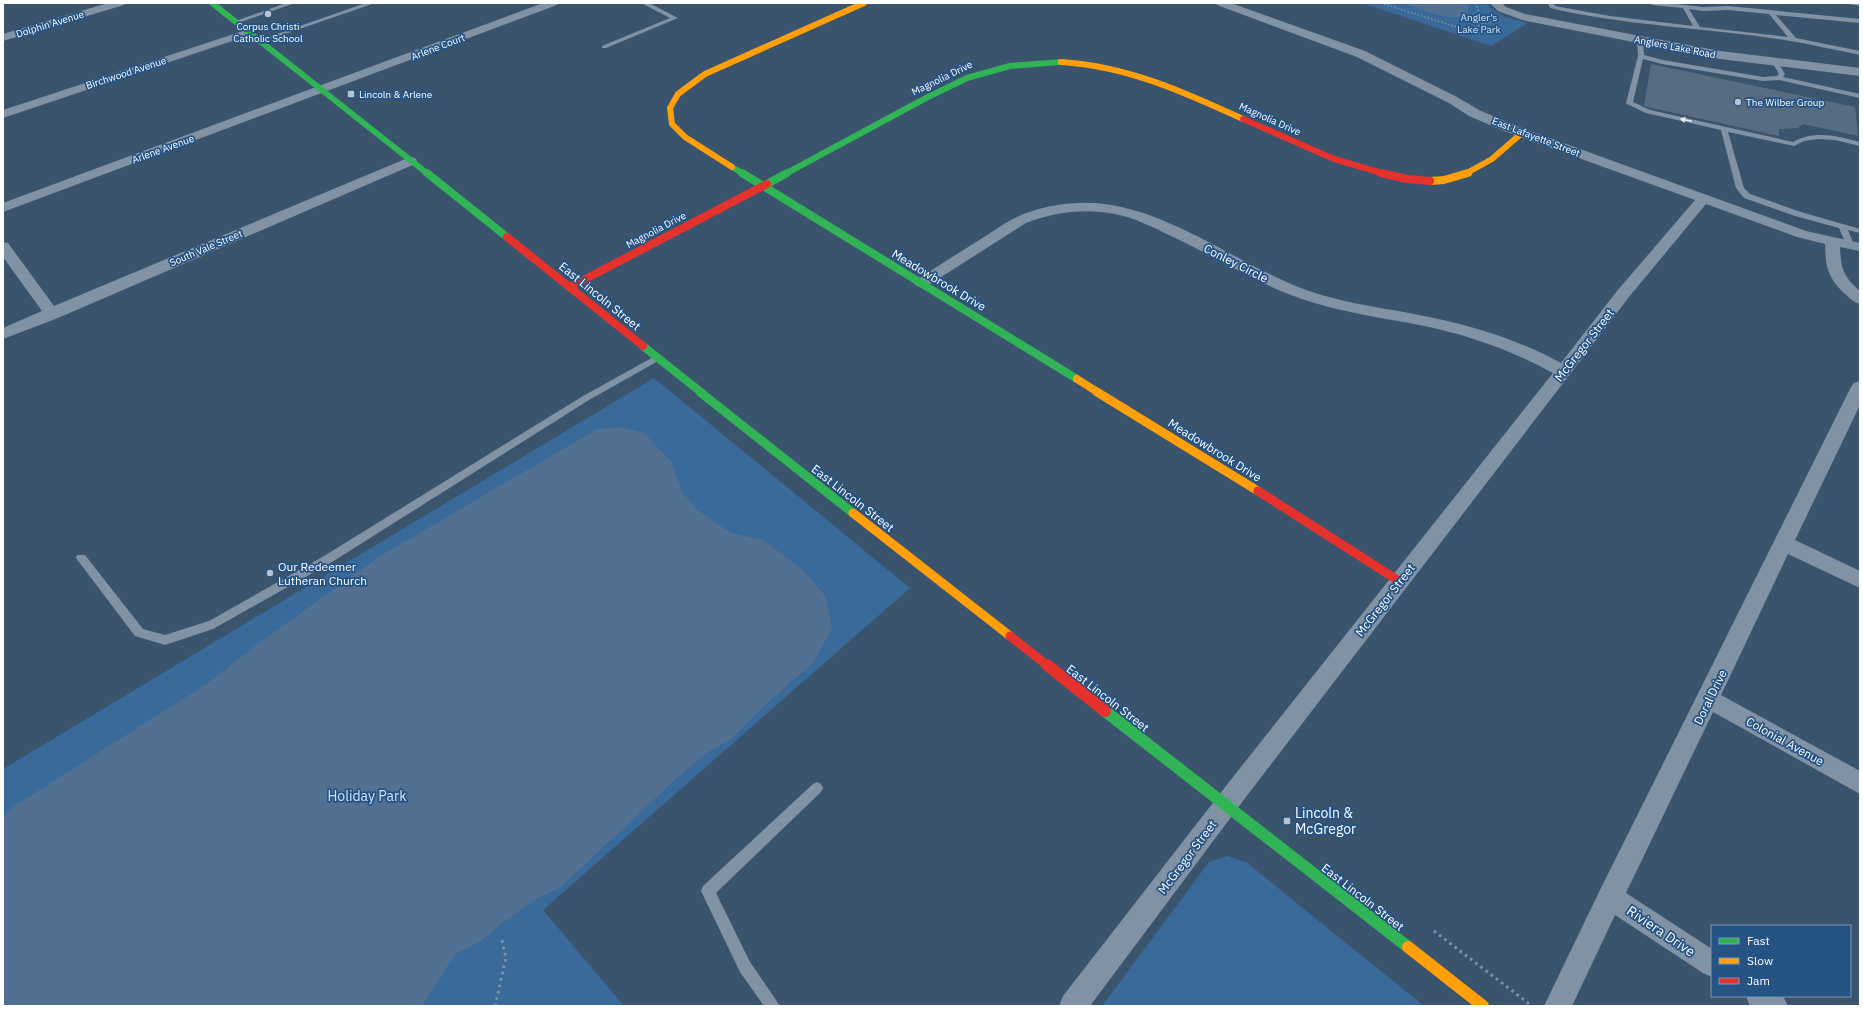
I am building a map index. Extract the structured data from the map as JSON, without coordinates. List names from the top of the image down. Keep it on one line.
{"streets":{"street":["Dolphin Avenue","Arlene Court","Anglers Lake Road","Birchwood Avenue","Magnolia Drive","East Lafayette Street","Arlene Avenue","South Vale Street","Conley Circle","Meadowbrook Drive","East Lincoln Street","McGregor Street","Doral Drive","Colonial Avenue","Riviera Drive"]},"crossings":[["Arlene Court","Arlene Avenue"],["Arlene Court","East Lincoln Street"],["Birchwood Avenue","East Lincoln Street"],["Magnolia Drive","East Lafayette Street"],["Magnolia Drive","Meadowbrook Drive"],["Magnolia Drive","East Lincoln Street"],["East Lafayette Street","McGregor Street"],["Arlene Avenue","East Lincoln Street"],["South Vale Street","East Lincoln Street"],["Conley Circle","Meadowbrook Drive"],["Conley Circle","McGregor Street"],["Meadowbrook Drive","McGregor Street"],["East Lincoln Street","McGregor Street"],["Doral Drive","Colonial Avenue"],["Doral Drive","Riviera Drive"]],"parks":["Angler’s Lake Park","Holiday Park"],"places":{"other":["Corpus Christi Catholic School","The Wilber Group","Our Redeemer Lutheran Church"],"transit":["Lincoln & Arlene","Lincoln & McGregor"]},"legend":["Fast","Slow","Jam"]}
